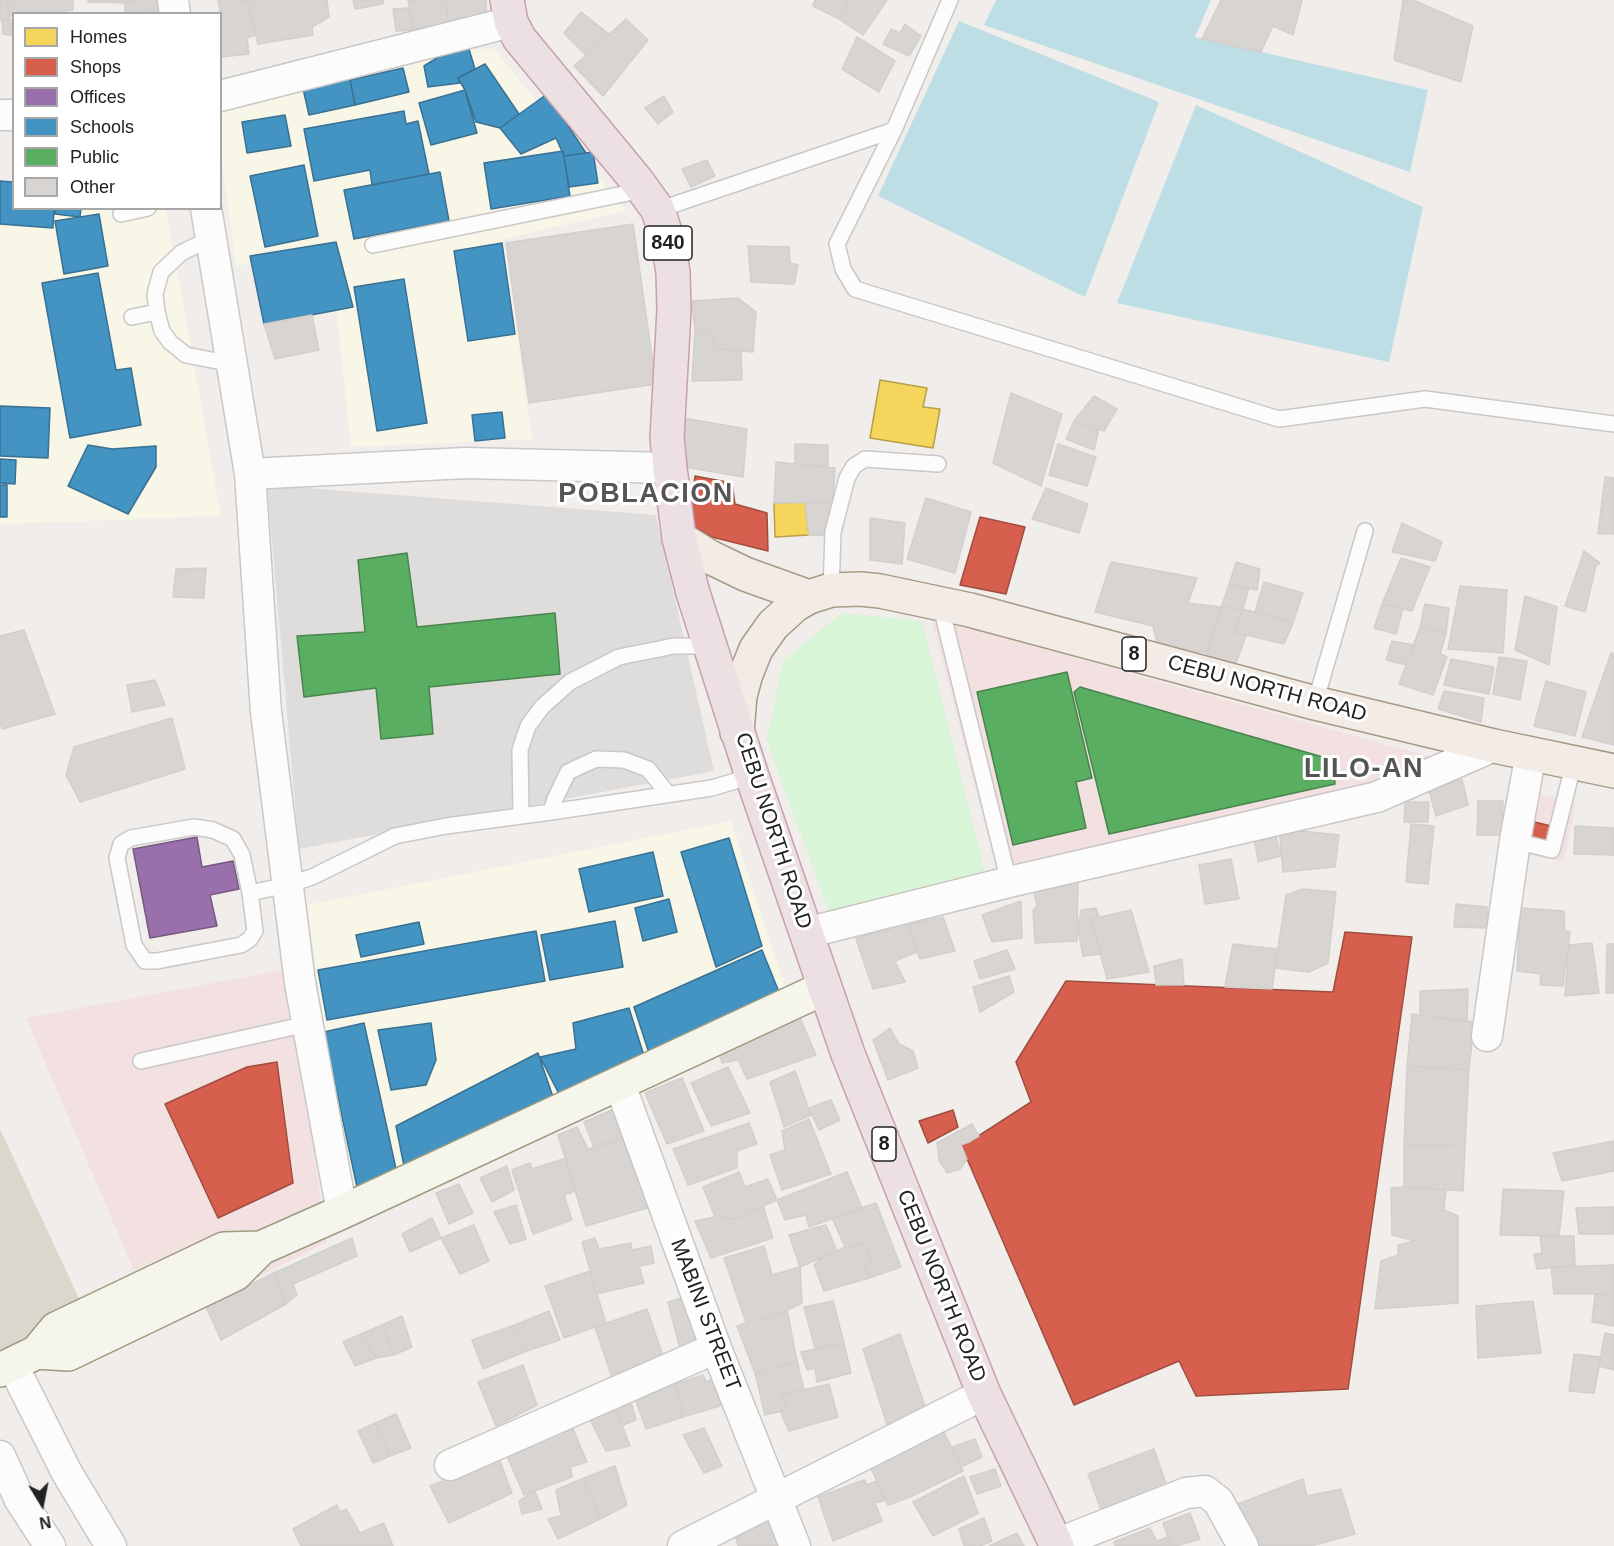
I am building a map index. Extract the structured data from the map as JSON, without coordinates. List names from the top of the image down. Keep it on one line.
{"streets":{"highway":["840","8","CEBU NORTH ROAD"],"street":["MABINI STREET"]},"crossings":[["840","CEBU NORTH ROAD"]],"districts":["POBLACION","LILO-AN"],"legend":["Homes","Shops","Offices","Schools","Public","Other"],"north":"bottom"}
